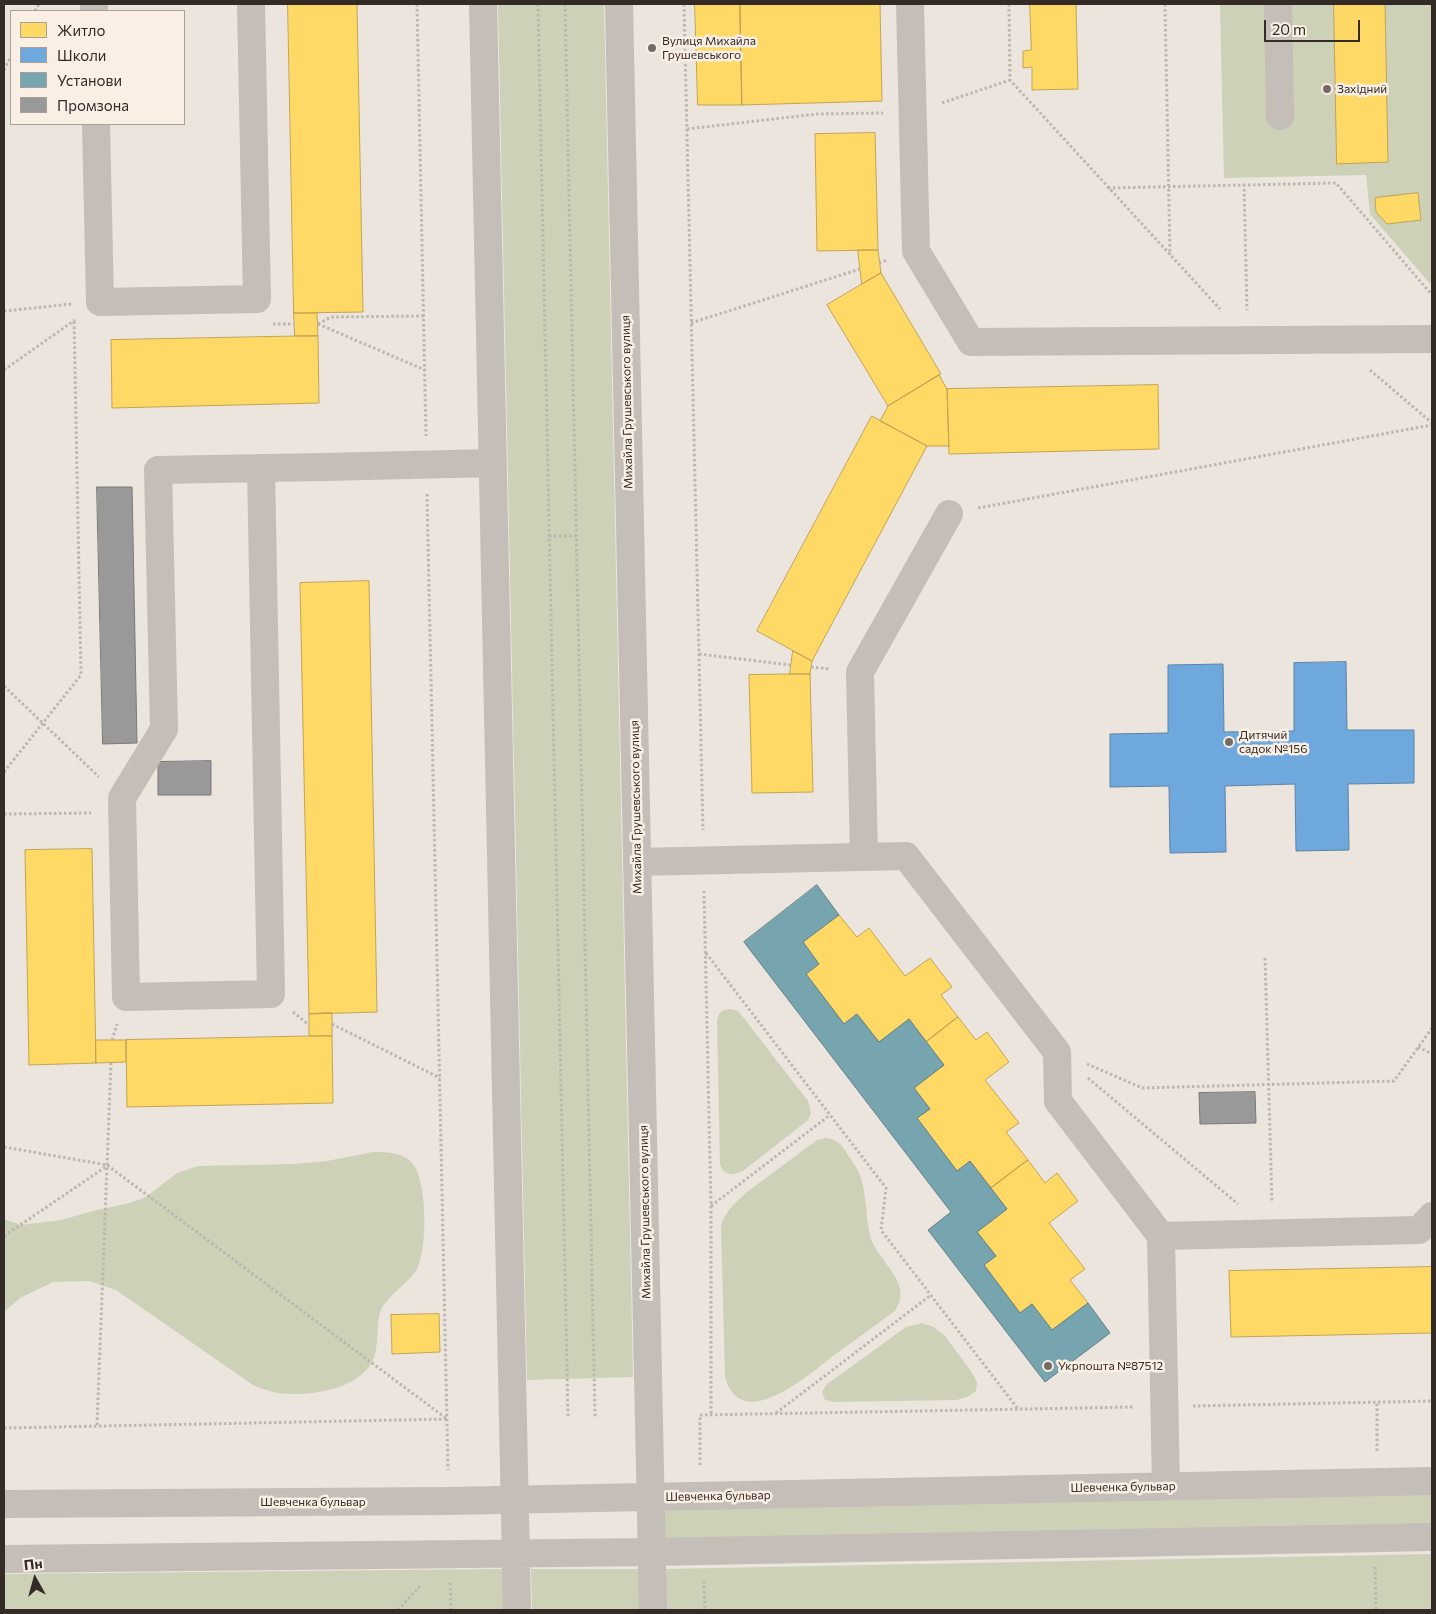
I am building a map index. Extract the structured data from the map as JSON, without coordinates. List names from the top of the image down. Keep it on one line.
{"streets":{"street":["Михайла Грушевського вулиця","Шевченка бульвар"]},"crossings":[["Михайла Грушевського вулиця","Шевченка бульвар"]],"places":["Вулиця Михайла Грушевського","Західний","Дитячий садок №156","Укрпошта №87512"],"legend":["Житло","Школи","Установи","Промзона"],"scale_bar":"20 m","north":"top"}
